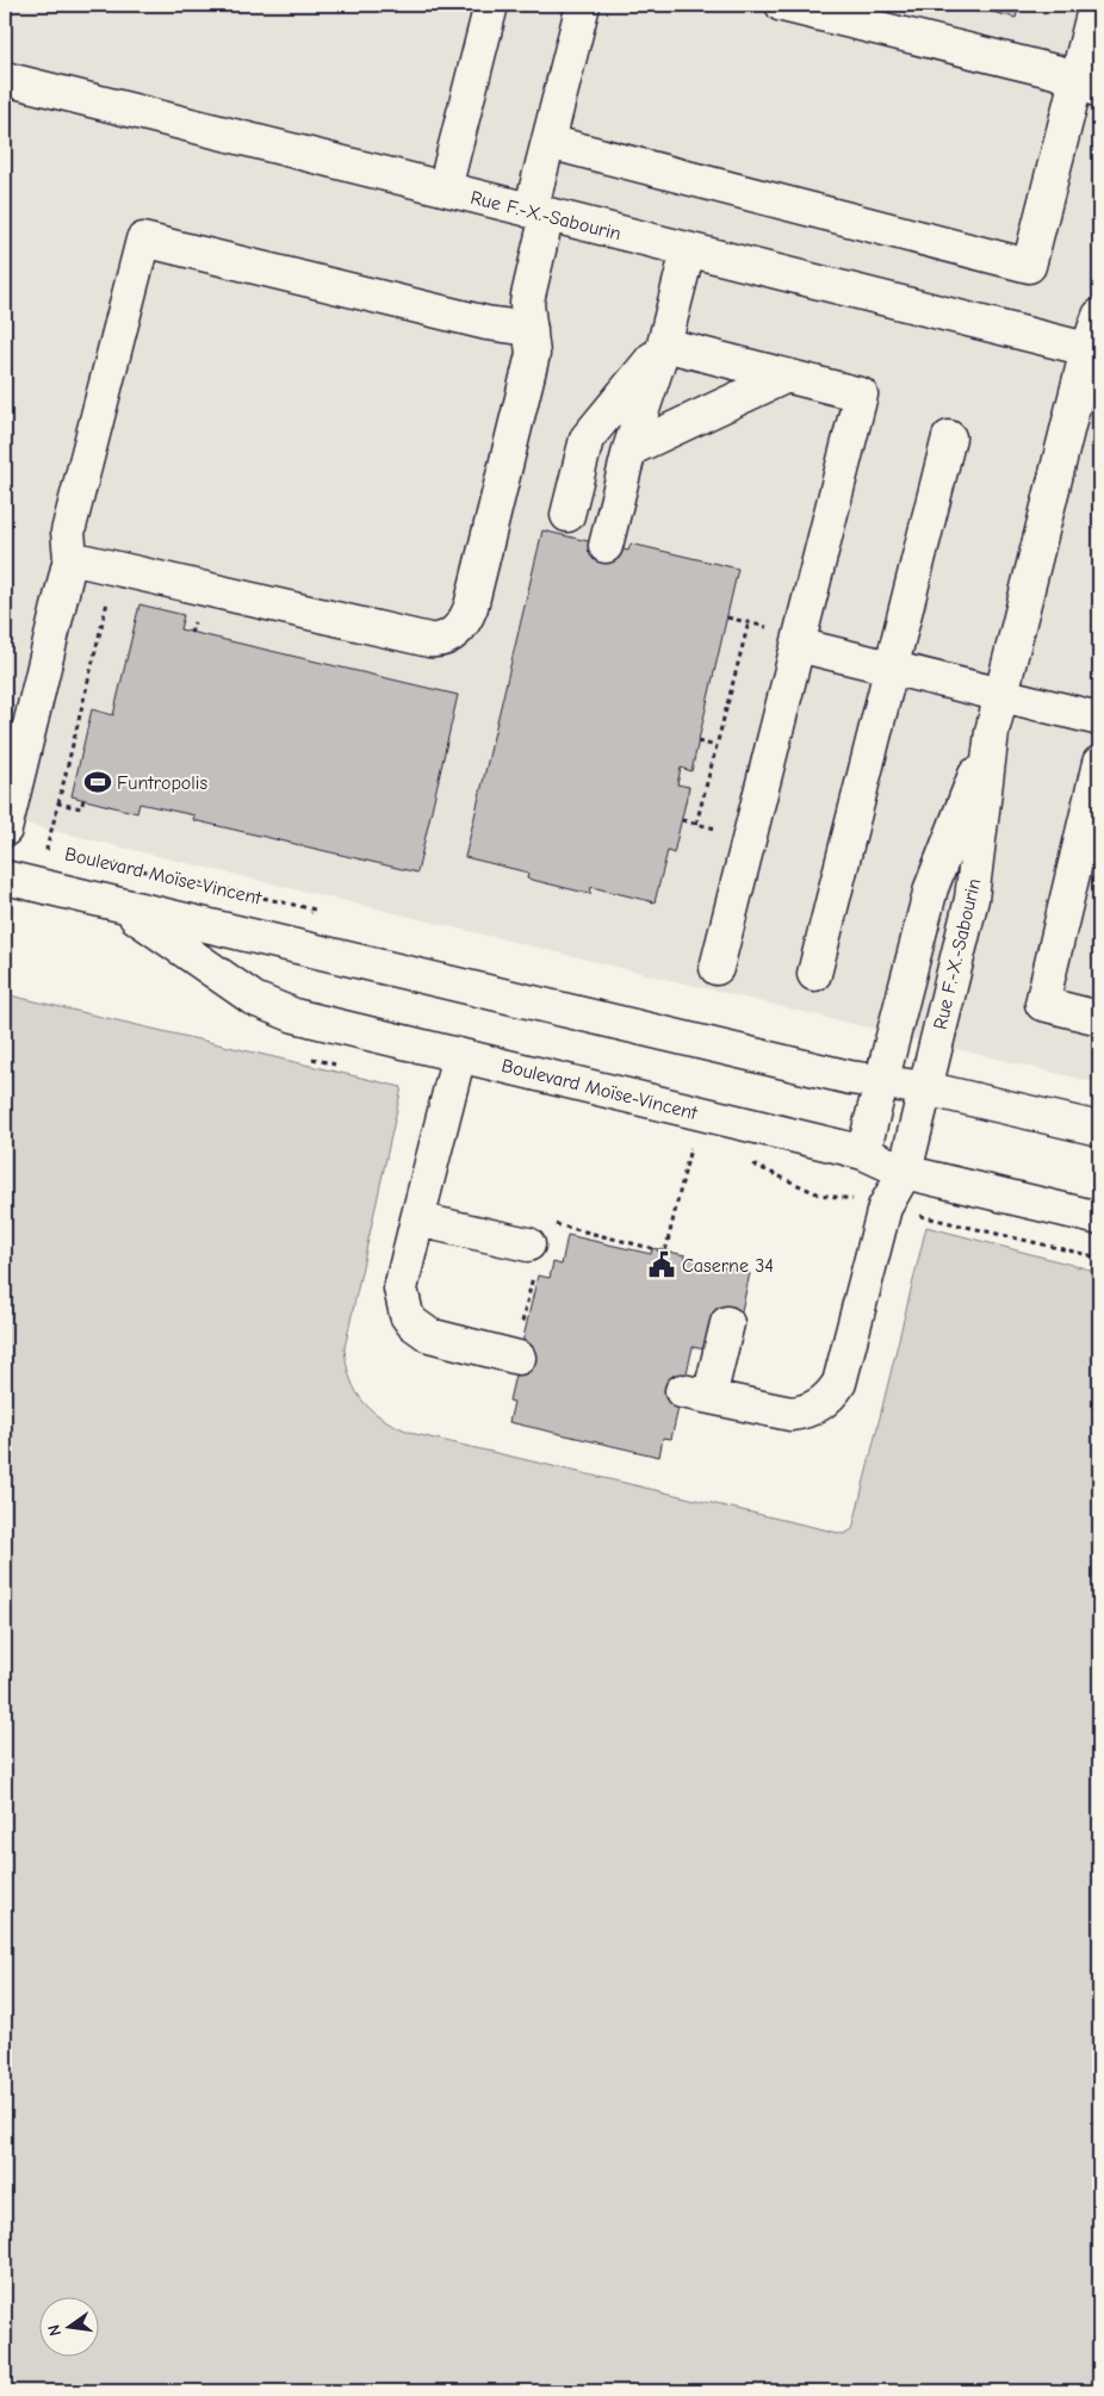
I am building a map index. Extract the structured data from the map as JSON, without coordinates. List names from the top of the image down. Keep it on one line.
{"streets":{"street":["Rue F.-X.-Sabourin","Boulevard Moïse-Vincent"]},"crossings":[["Rue F.-X.-Sabourin","Boulevard Moïse-Vincent"]],"places":{"sports":["Funtropolis"],"public building":["Caserne 34"]},"north":"left"}
